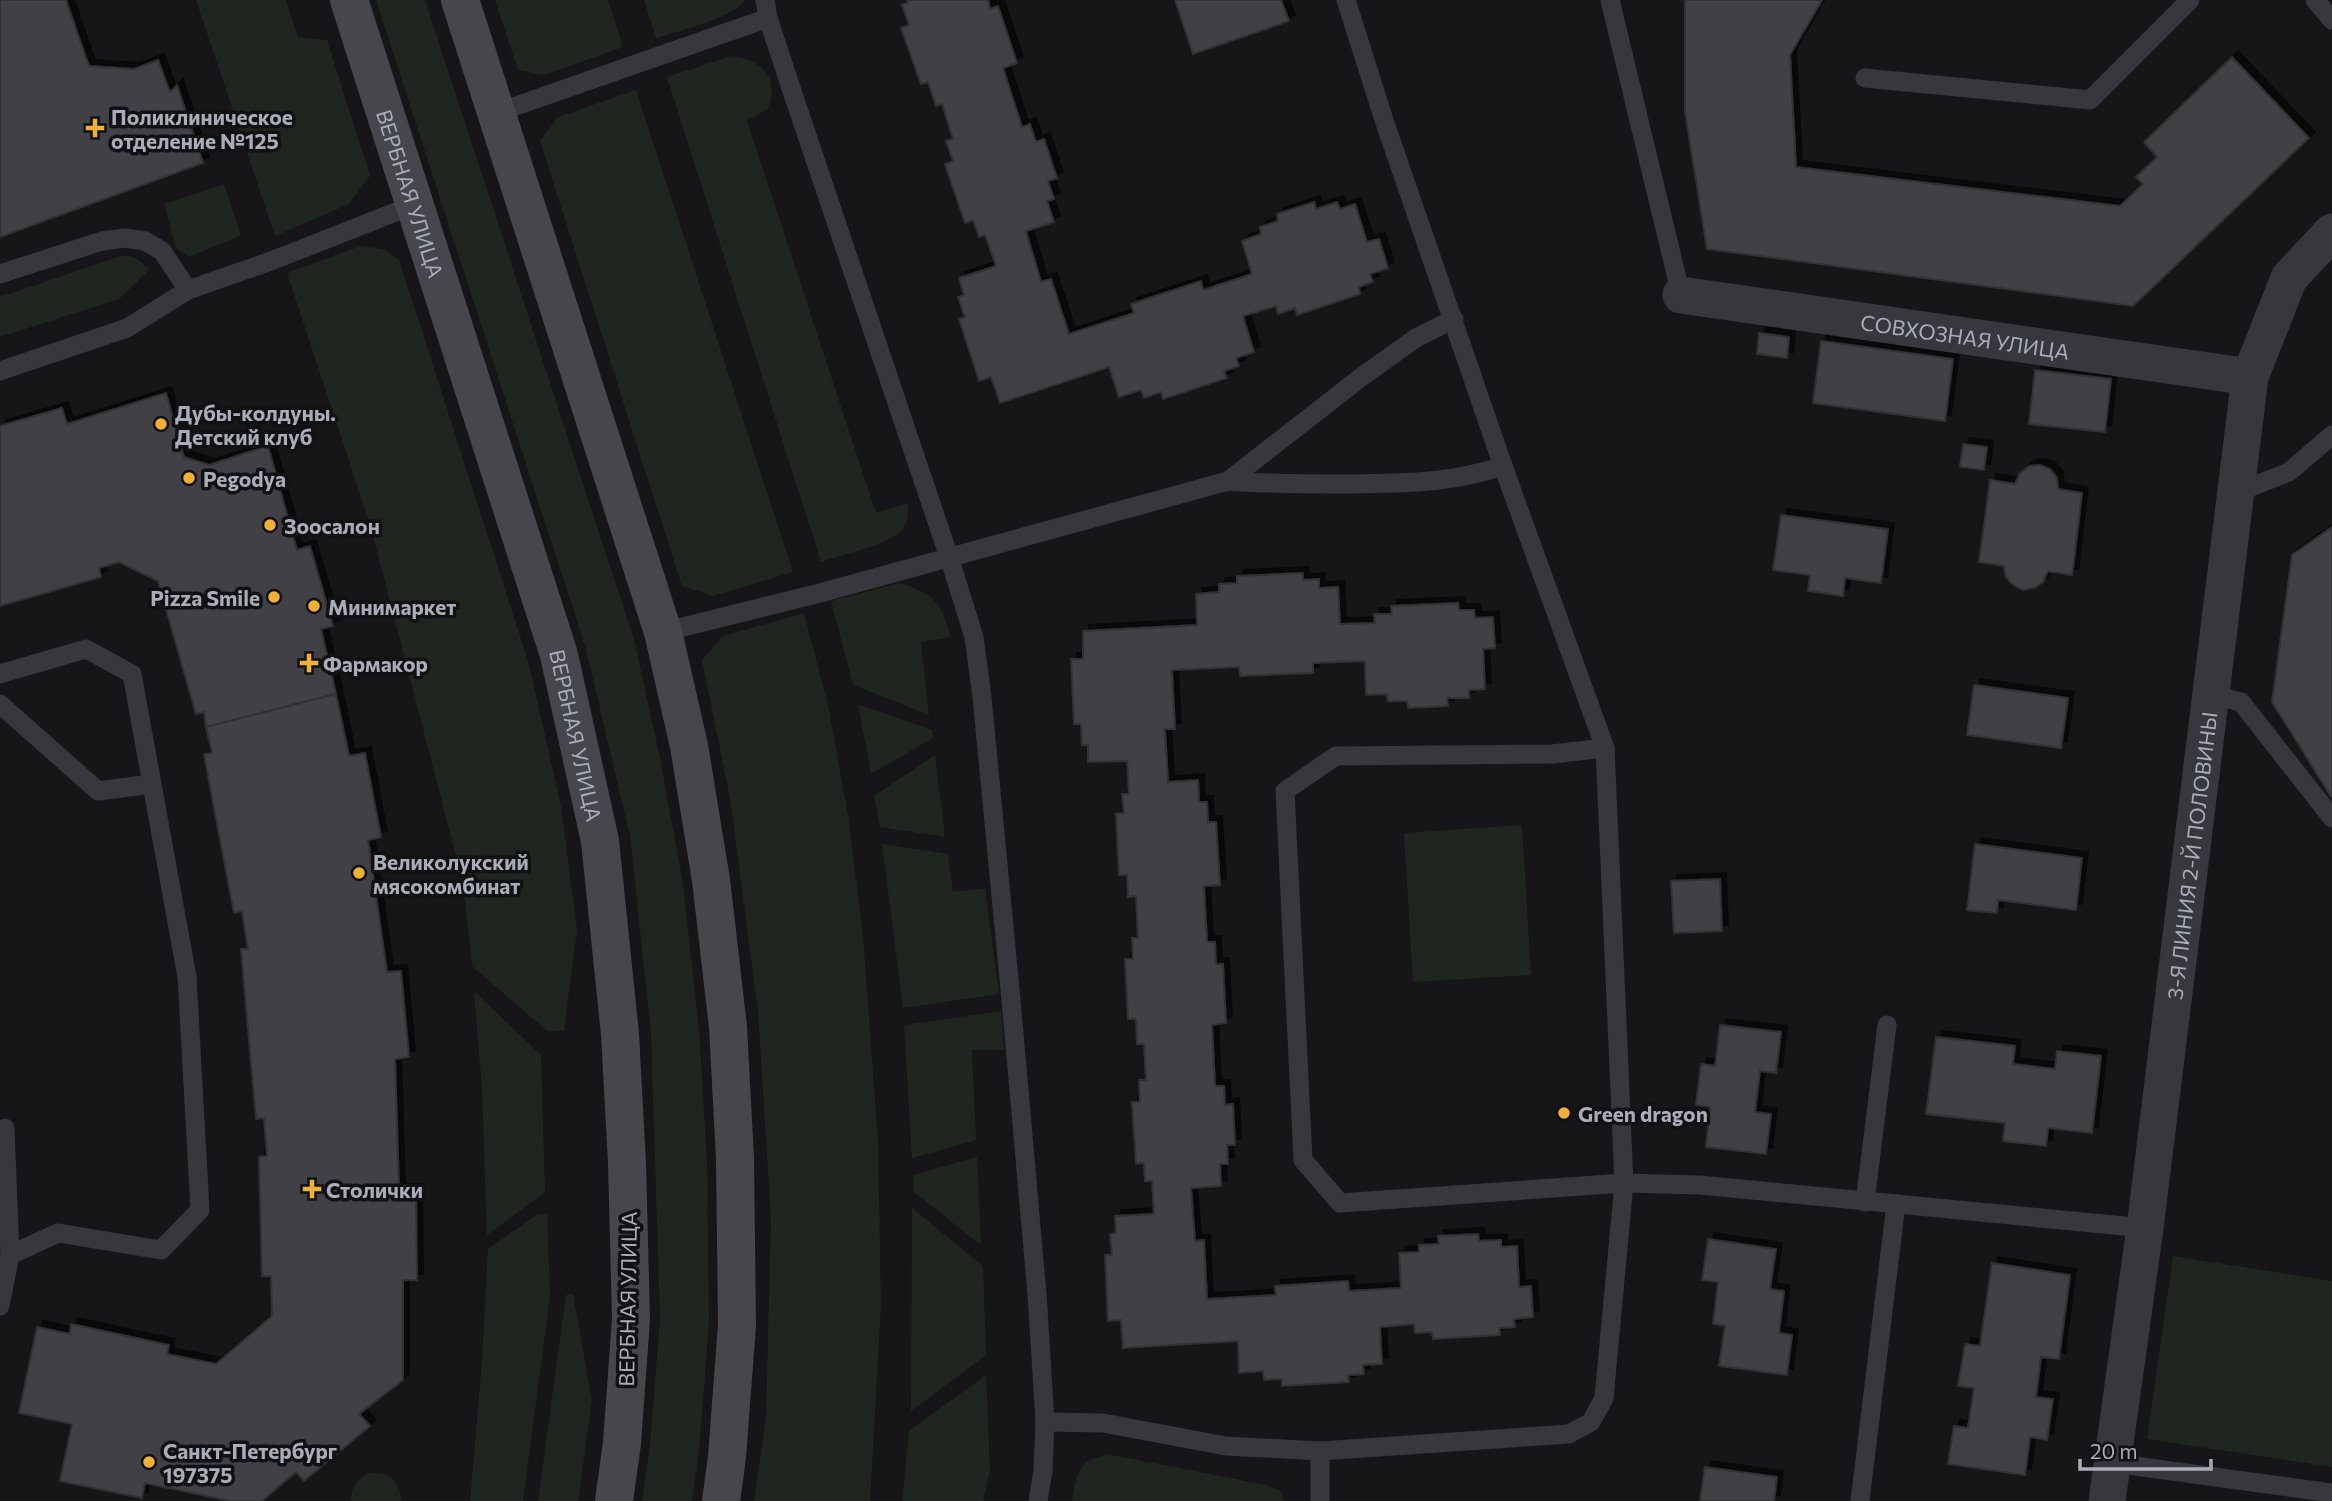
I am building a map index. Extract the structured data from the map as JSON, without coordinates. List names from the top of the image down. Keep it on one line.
{"streets":{"main road":["ВЕРБНАЯ УЛИЦА"],"street":["СОВХОЗНАЯ УЛИЦА","3-Я ЛИНИЯ 2-Й ПОЛОВИНЫ"]},"crossings":[["СОВХОЗНАЯ УЛИЦА","3-Я ЛИНИЯ 2-Й ПОЛОВИНЫ"]],"places":{"health":["Поликлиническое отделение №125","Фармакор","Столички"],"other":["Дубы-колдуны. Детский клуб","Pegodya","Зоосалон","Pizza Smile","Минимаркет","Великолукский мясокомбинат","Green dragon","Санкт-Петербург 197375"]},"scale_bar":"20 m"}
